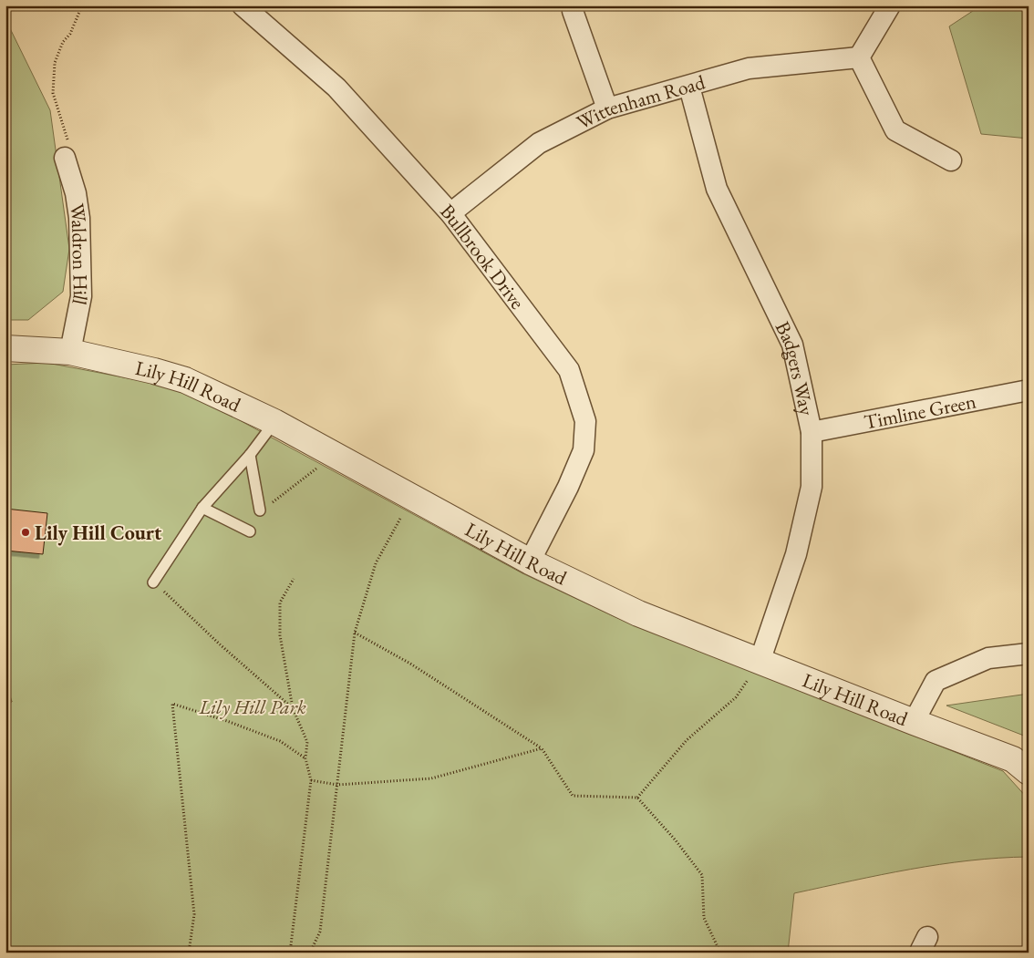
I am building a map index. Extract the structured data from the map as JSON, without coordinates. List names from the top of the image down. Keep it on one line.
{"streets":{"street":["Wittenham Road","Waldron Hill","Bullbrook Drive","Badgers Way","Lily Hill Road","Timline Green"]},"crossings":[["Wittenham Road","Bullbrook Drive"],["Wittenham Road","Badgers Way"],["Waldron Hill","Lily Hill Road"],["Bullbrook Drive","Lily Hill Road"],["Badgers Way","Lily Hill Road"],["Badgers Way","Timline Green"]],"parks":["Lily Hill Park"],"places":["Lily Hill Court"]}
